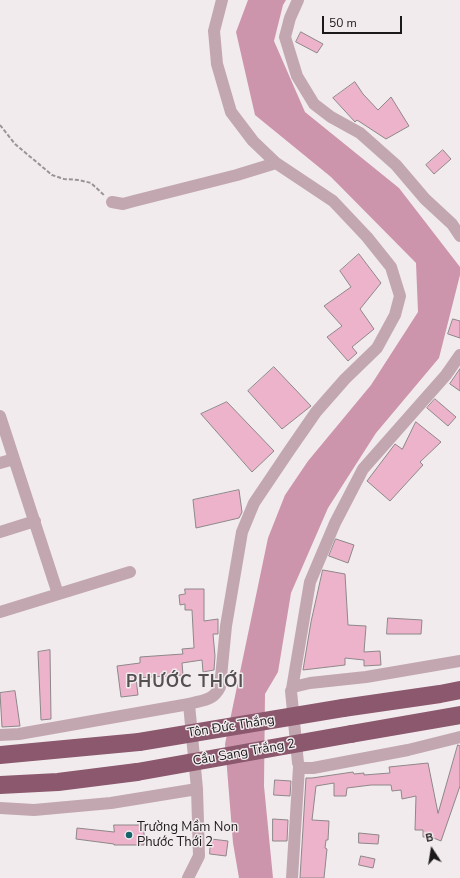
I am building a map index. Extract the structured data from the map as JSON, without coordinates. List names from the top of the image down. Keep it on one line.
{"streets":{"highway":["Tôn Đức Thắng","Cầu Sang Trắng 2"]},"districts":["PHƯỚC THỚI"],"places":["Trường Mầm Non Phước Thới 2"],"scale_bar":"50 m","north":"top"}
